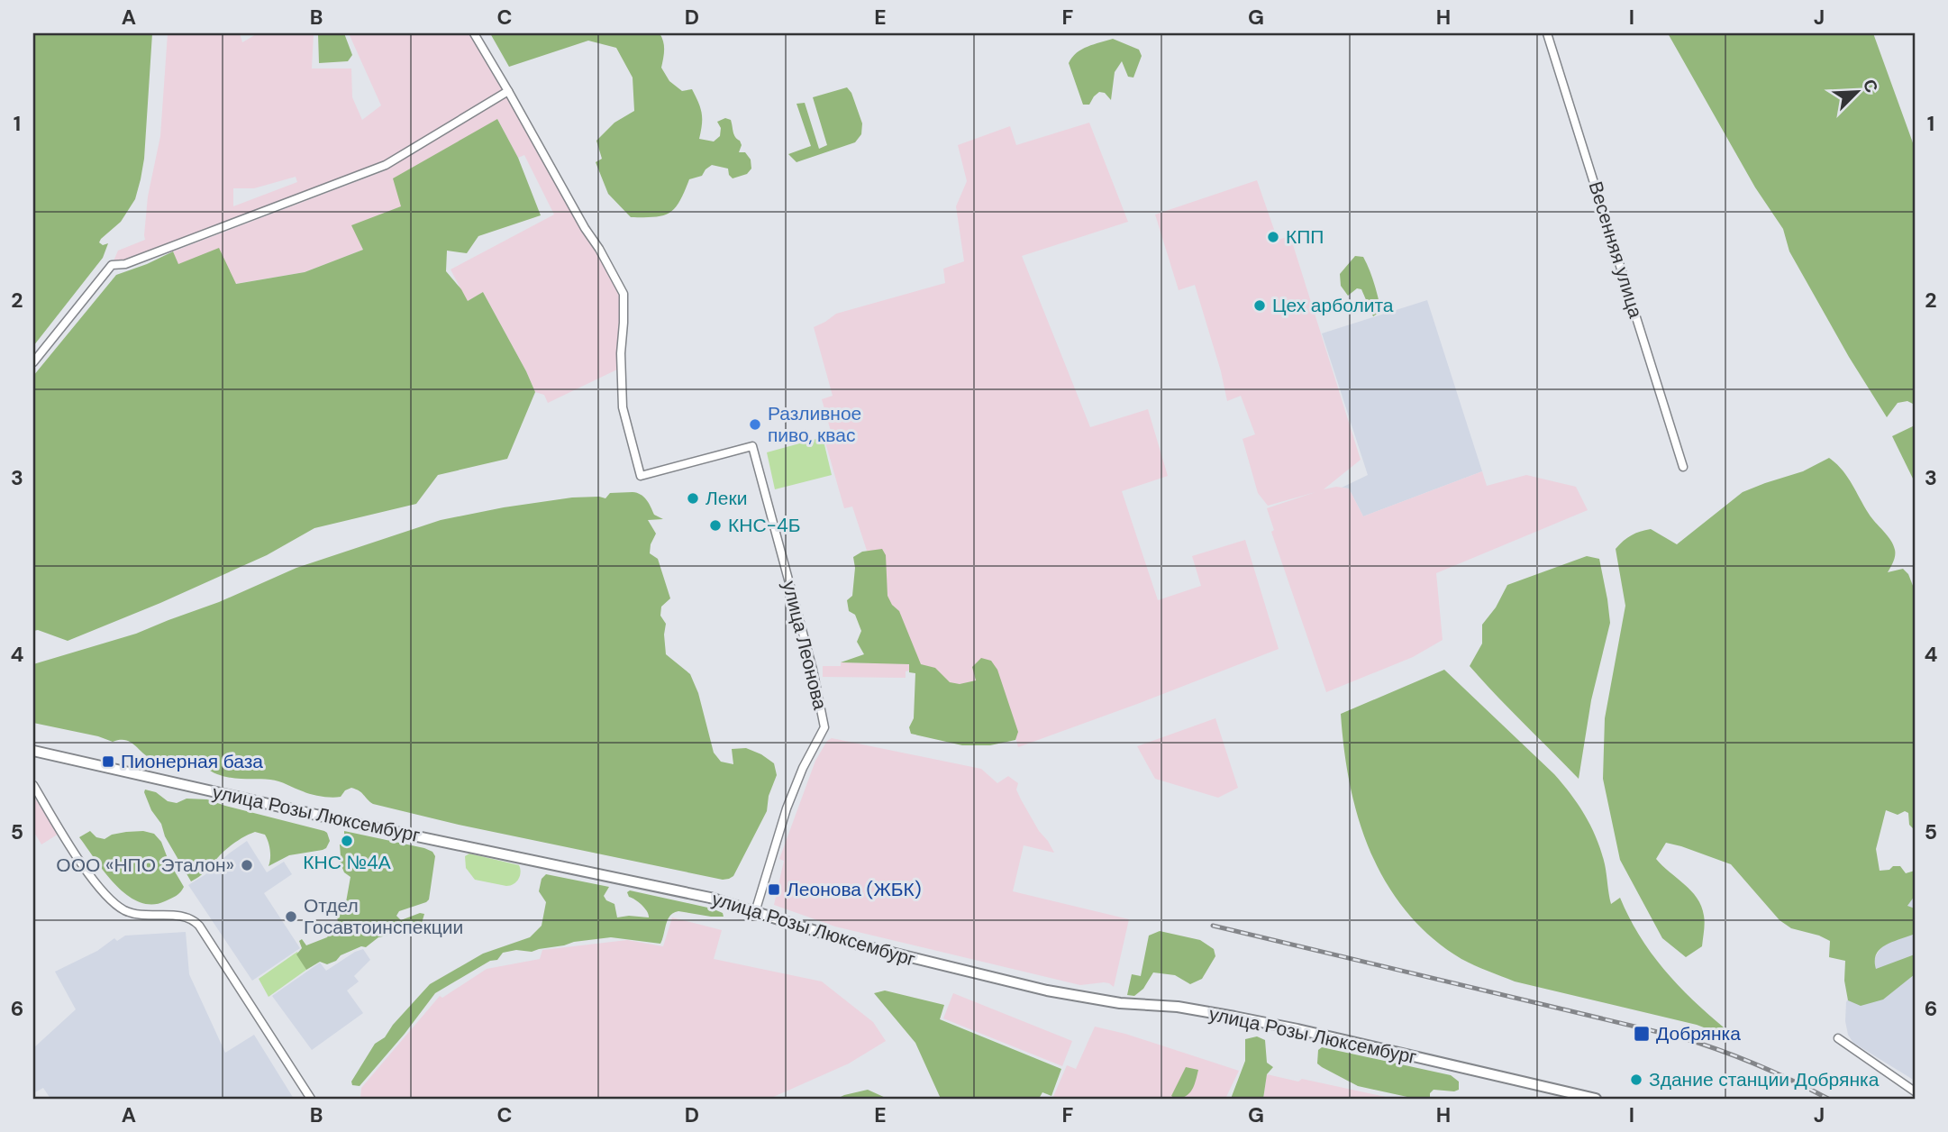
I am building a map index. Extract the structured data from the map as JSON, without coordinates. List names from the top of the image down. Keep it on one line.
{"streets":{"street":["Весенняя улица","улица Леонова","улица Розы Люксембург"]},"crossings":[["улица Леонова","улица Розы Люксембург"]],"places":{"other":["КПП","Цех арболита","Разливное пиво, квас","Леки","КНС-4Б","КНС №4А","ООО «НПО Эталон»","Отдел Госавтоинспекции","Здание станции Добрянка"],"transit":["Пионерная база","Леонова (ЖБК)","Добрянка"]},"north":"top right","grid":{"columns":["A","B","C","D","E","F","G","H","I","J"],"rows":["1","2","3","4","5","6"]}}
